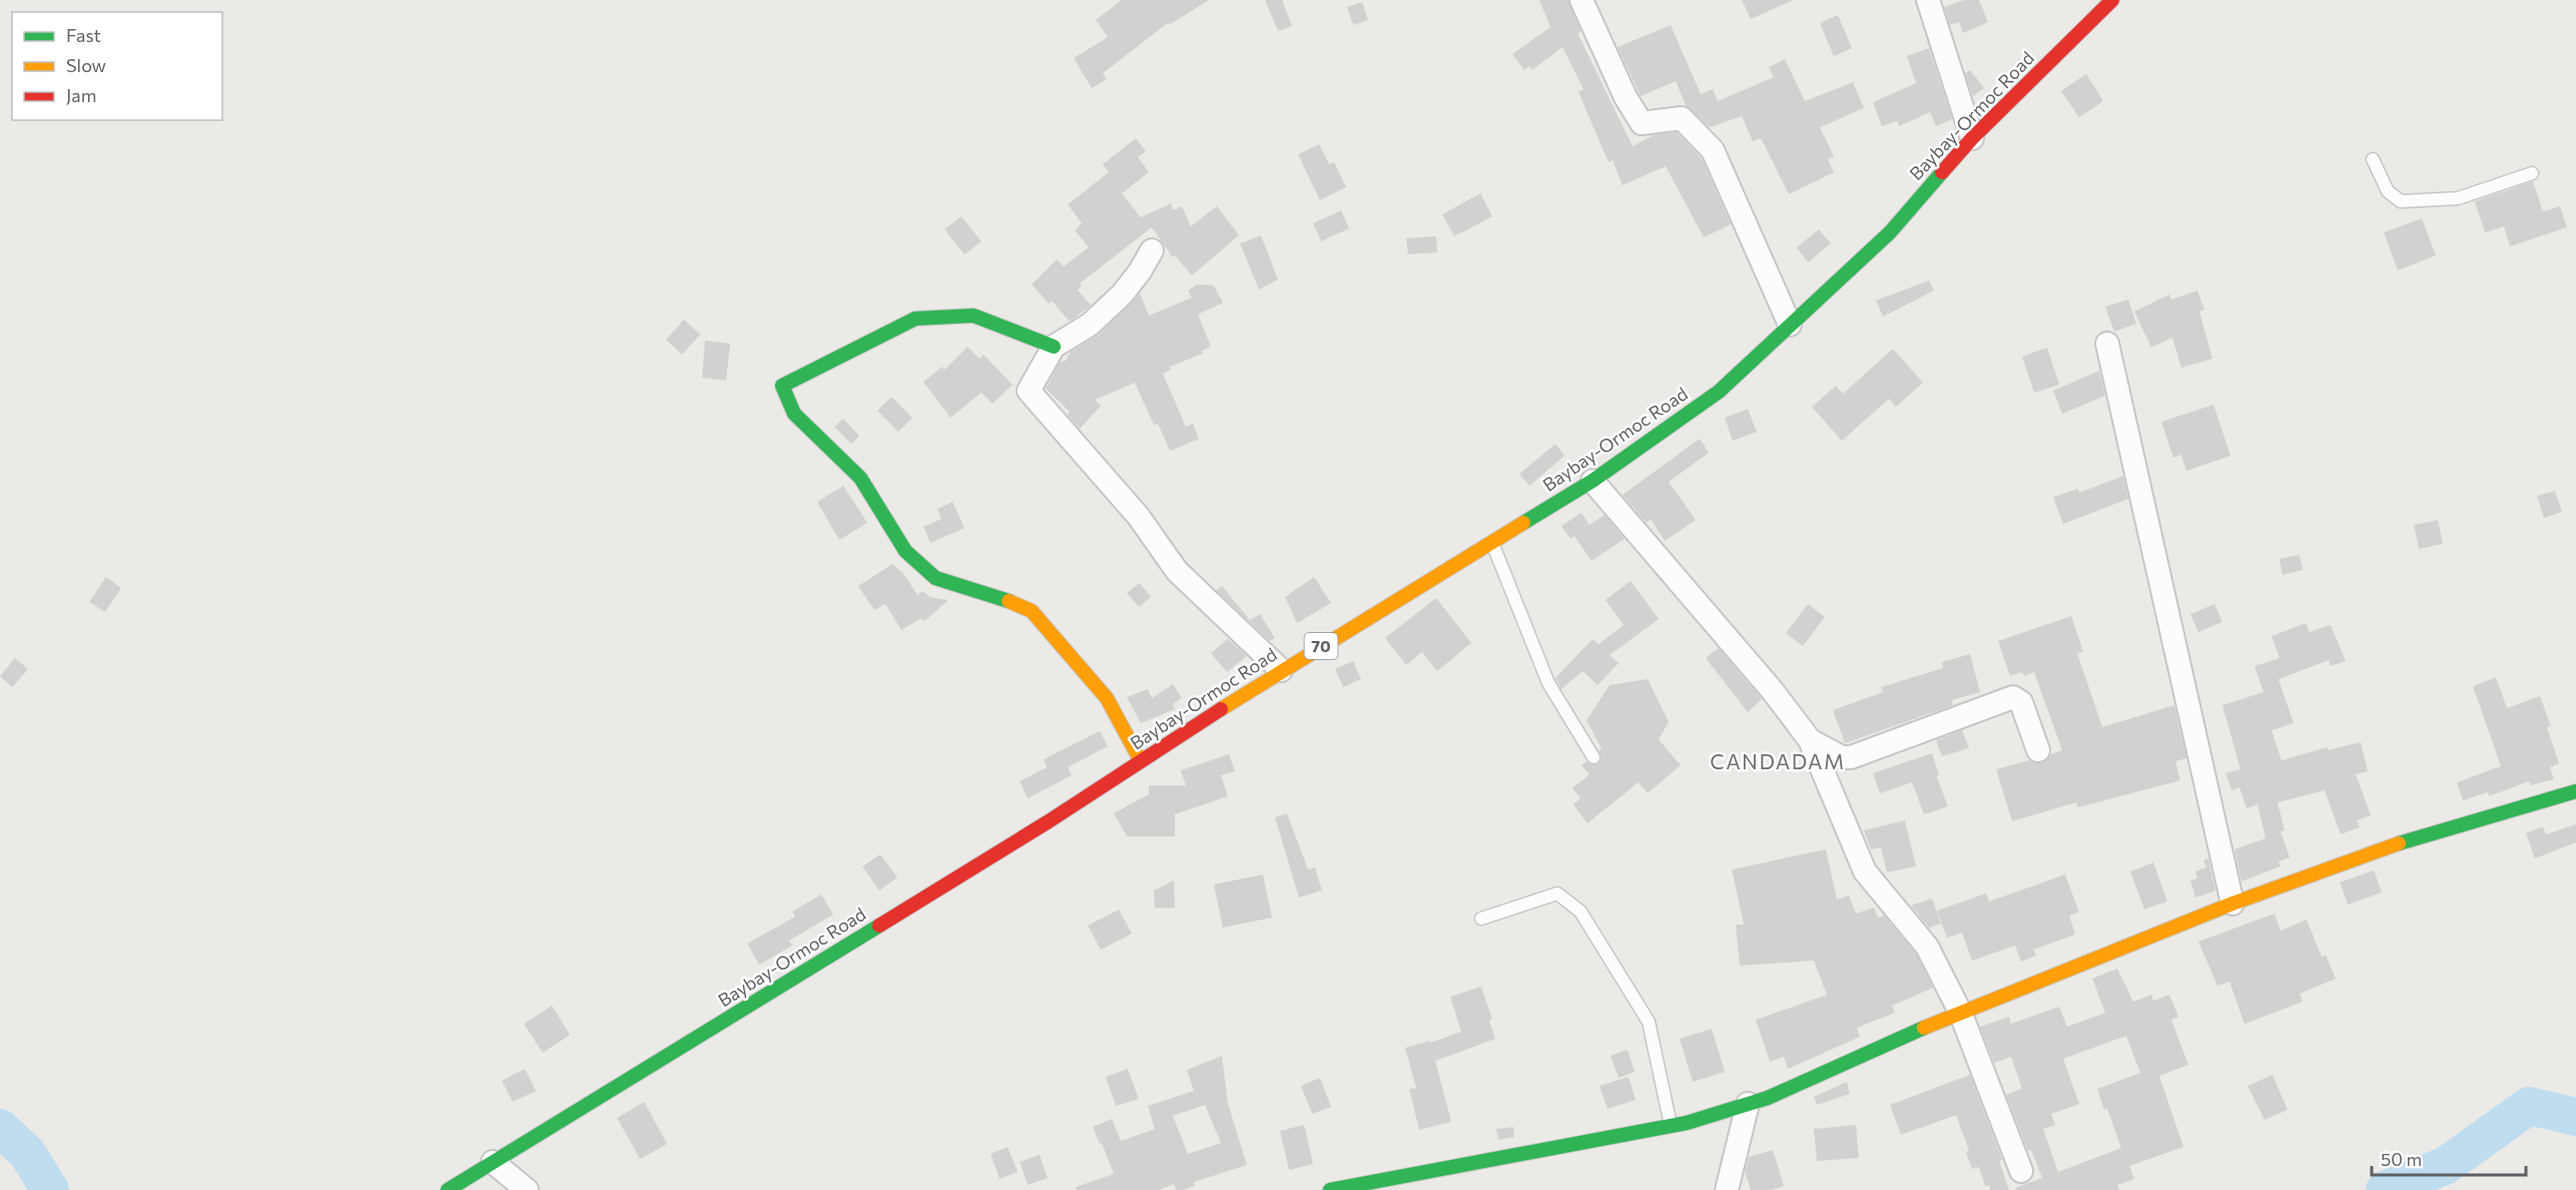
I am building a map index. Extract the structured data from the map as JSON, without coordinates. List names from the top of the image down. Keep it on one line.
{"streets":{"main road":["Baybay-Ormoc Road","70"]},"districts":["CANDADAM"],"legend":["Fast","Slow","Jam"],"scale_bar":"50 m"}
